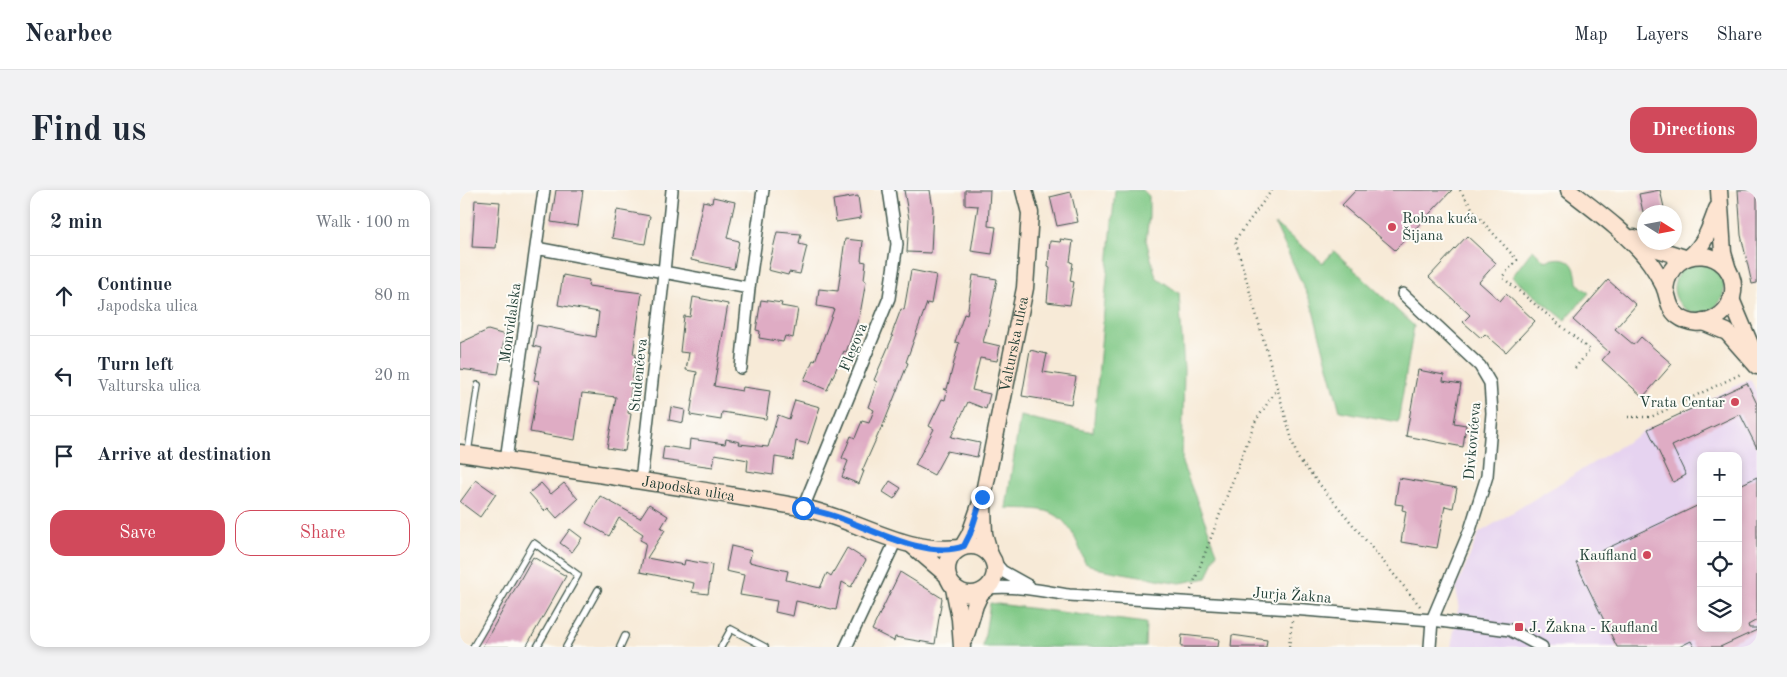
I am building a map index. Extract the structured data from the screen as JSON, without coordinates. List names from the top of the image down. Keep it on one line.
{"streets":{"street":["Monvidalska","Valturska ulica","Flegova","Studenčeva","Divkovićeva","Japodska ulica","Jurja Žakna"]},"crossings":[["Monvidalska","Japodska ulica"],["Valturska ulica","Japodska ulica"],["Valturska ulica","Jurja Žakna"],["Flegova","Japodska ulica"],["Studenčeva","Japodska ulica"],["Divkovićeva","Jurja Žakna"],["Japodska ulica","Jurja Žakna"]],"places":{"other":["Robna kuća Šijana","Vrata Centar","Kaufland"],"transit":["J. Žakna - Kaufland"]},"north":"right","page":{"header":"Nearbee","nav":["Map","Layers","Share"],"buttons":["Directions",["Save","Share"]],"title":"Find us","heading":["2 min","Walk · 100 m"],"list":[["Continue","Japodska ulica","80 m"],["Turn left","Valturska ulica","20 m"],"Arrive at destination"],"map_buttons":["+","−"]}}
